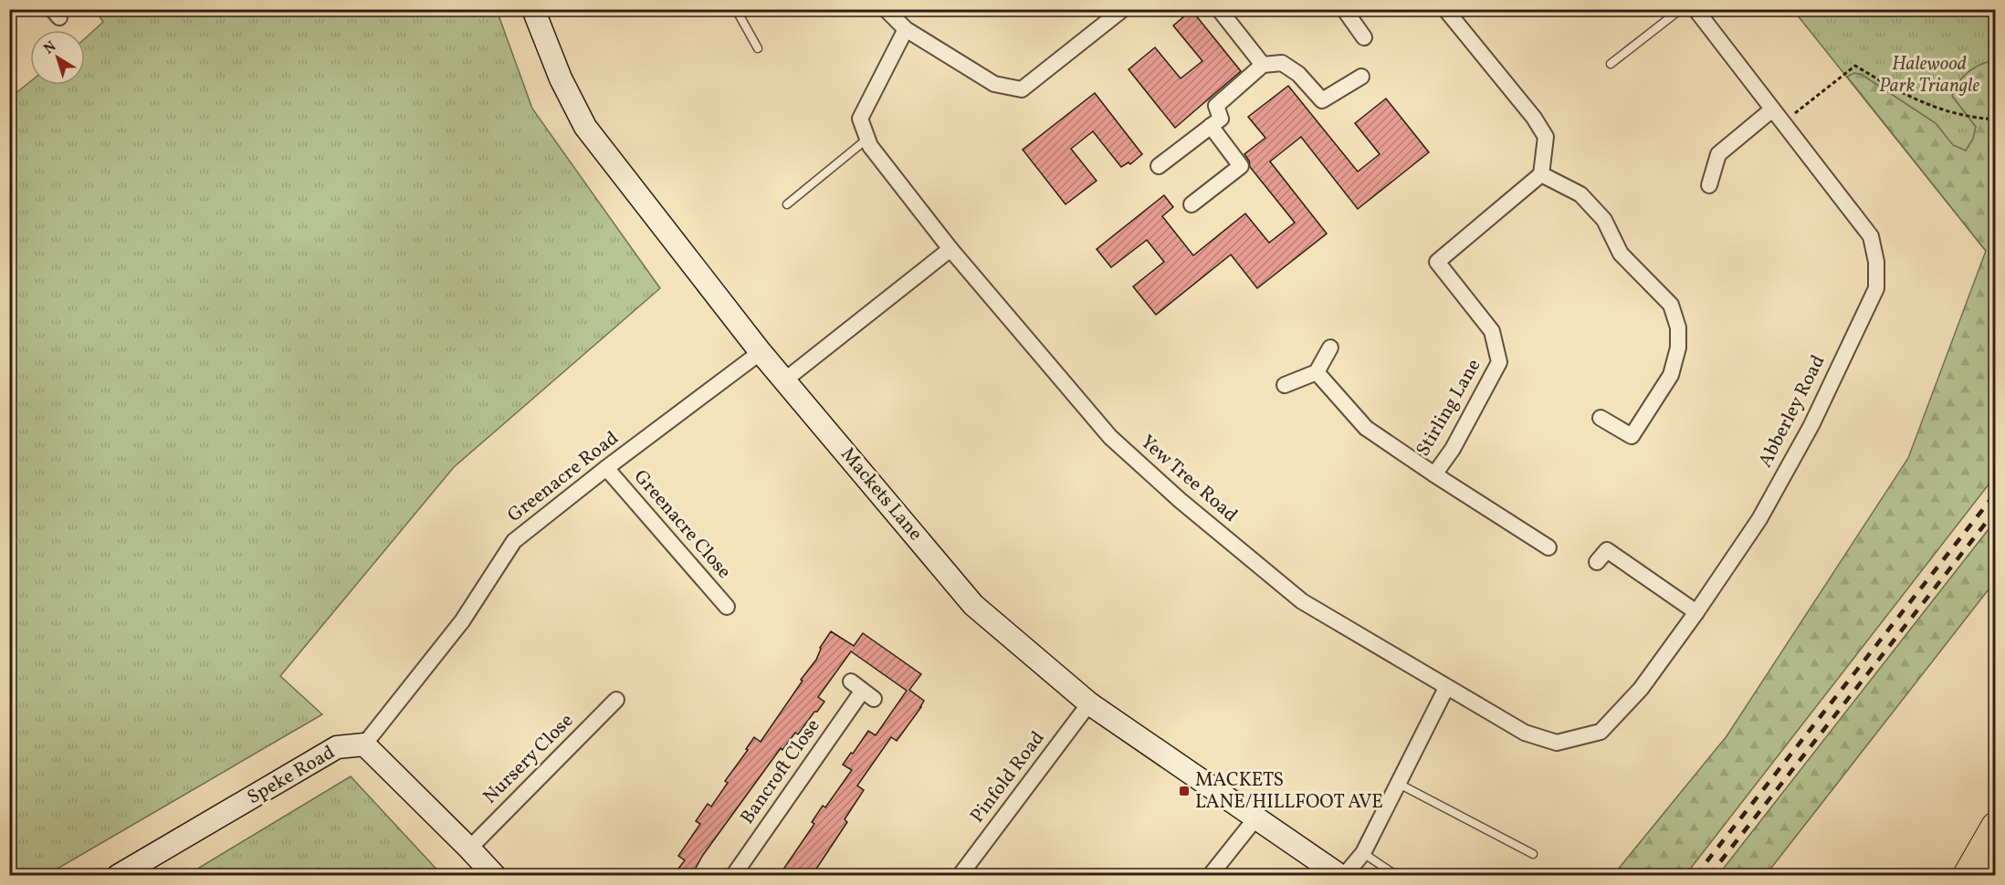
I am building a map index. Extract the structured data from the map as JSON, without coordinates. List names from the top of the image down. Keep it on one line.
{"streets":{"street":["Stirling Lane","Abberley Road","Greenacre Road","Yew Tree Road","Mackets Lane","Greenacre Close","Nursery Close","Bancroft Close","Speke Road","Pinfold Road"]},"crossings":[["Abberley Road","Yew Tree Road"],["Greenacre Road","Mackets Lane"],["Greenacre Road","Greenacre Close"],["Greenacre Road","Speke Road"],["Mackets Lane","Pinfold Road"]],"parks":["Halewood Park Triangle"],"places":{"transit":["MACKETS LANE/HILLFOOT AVE"]},"north":"top left"}
